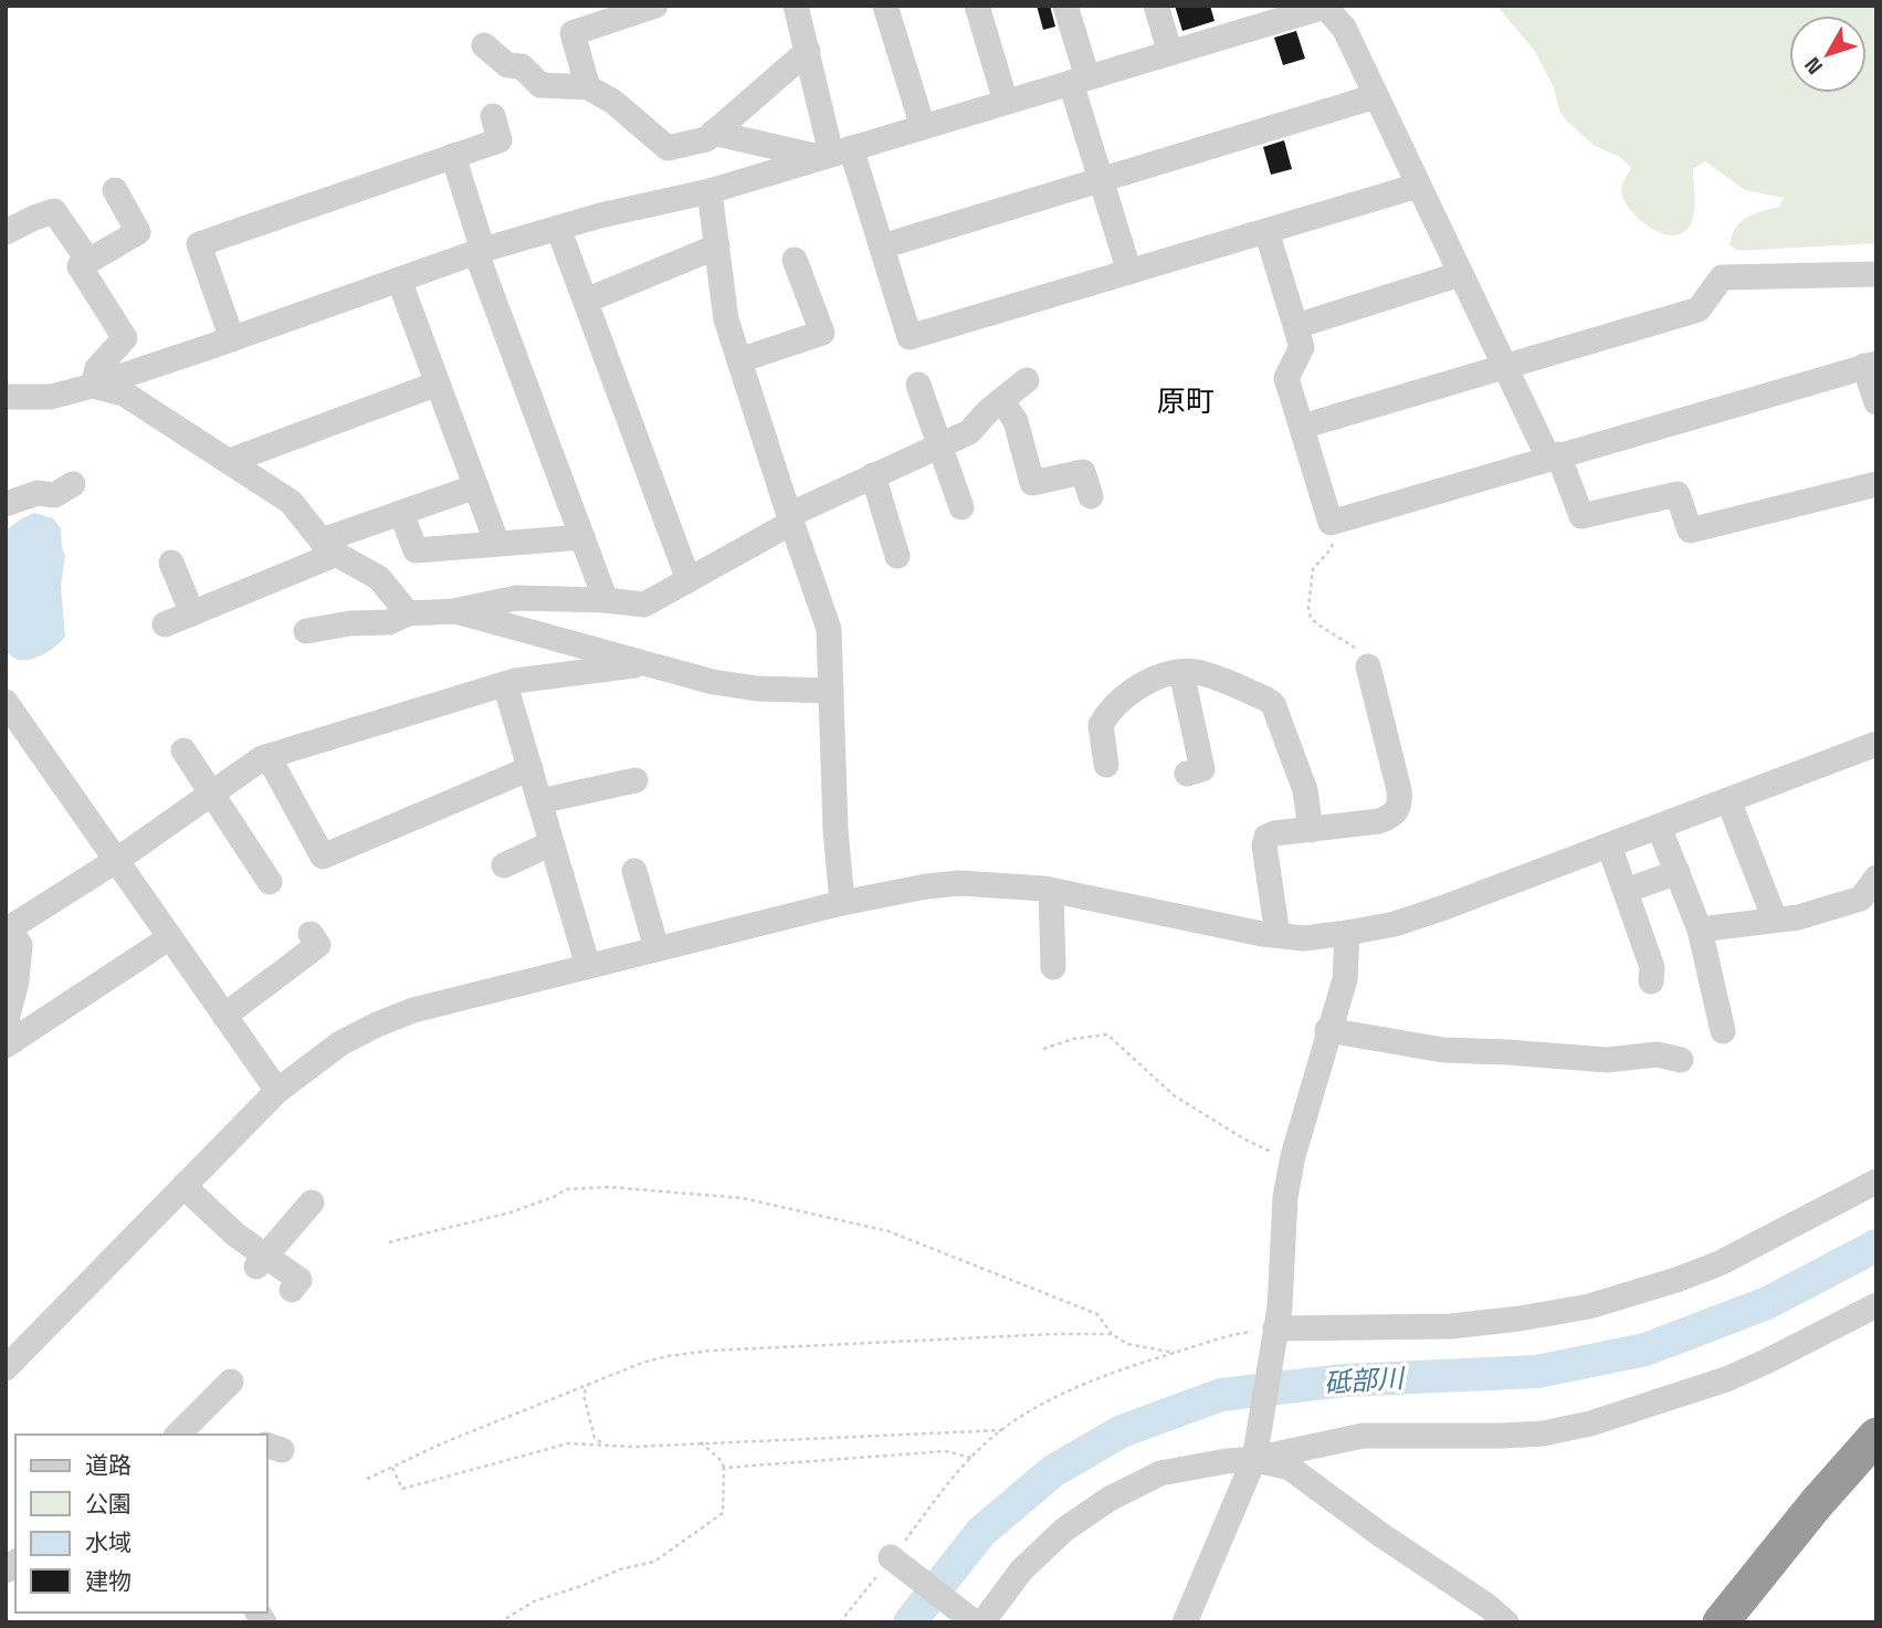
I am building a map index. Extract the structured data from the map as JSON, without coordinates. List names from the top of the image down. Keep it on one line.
{"districts":["原町"],"water":["砥部川"],"legend":["道路","公園","水域","建物"],"north":"bottom left"}
